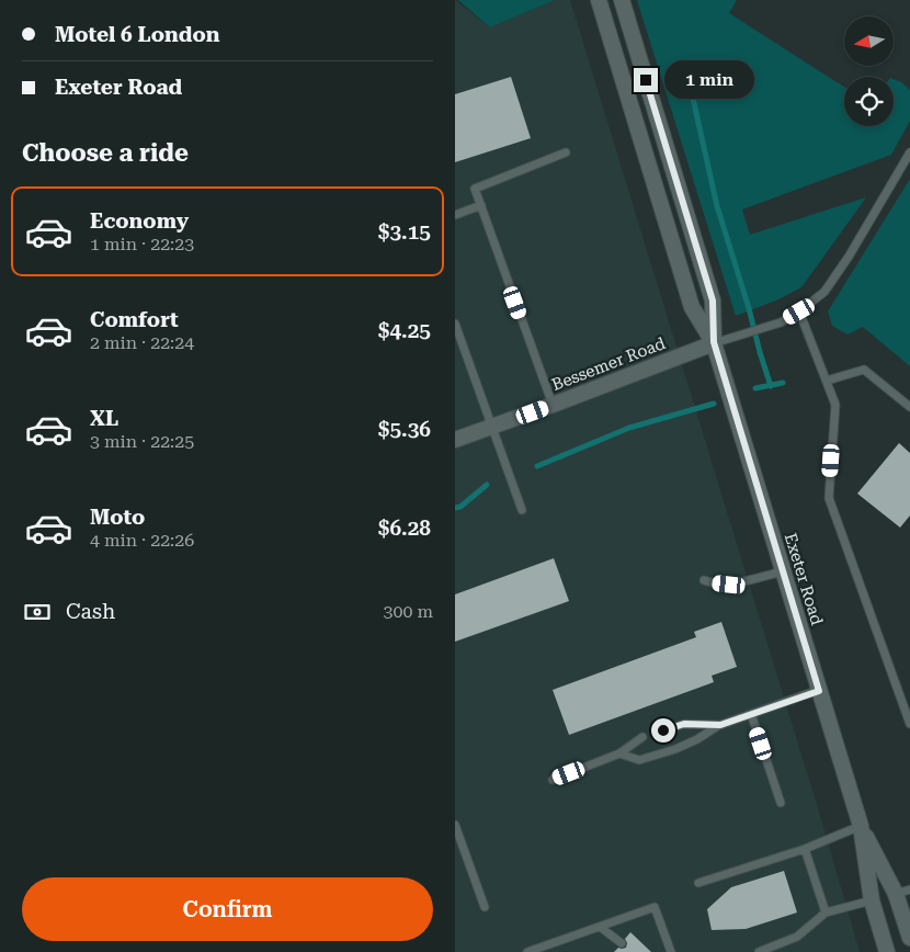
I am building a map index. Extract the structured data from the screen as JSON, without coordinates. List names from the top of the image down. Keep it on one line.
{"streets":{"street":["Bessemer Road","Exeter Road"]},"crossings":[["Bessemer Road","Exeter Road"]],"north":"left","page":{"banner":["Motel 6 London","Exeter Road"],"bubble":"1 min","heading":"Choose a ride","list":[{"name":"Economy","note":"1 min · 22:23","value":"$3.15"},{"name":"Comfort","note":"2 min · 22:24","value":"$4.25"},{"name":"XL","note":"3 min · 22:25","value":"$5.36"},{"name":"Moto","note":"4 min · 22:26","value":"$6.28"}],"pay":["Cash","300 m"],"buttons":"Confirm"}}
